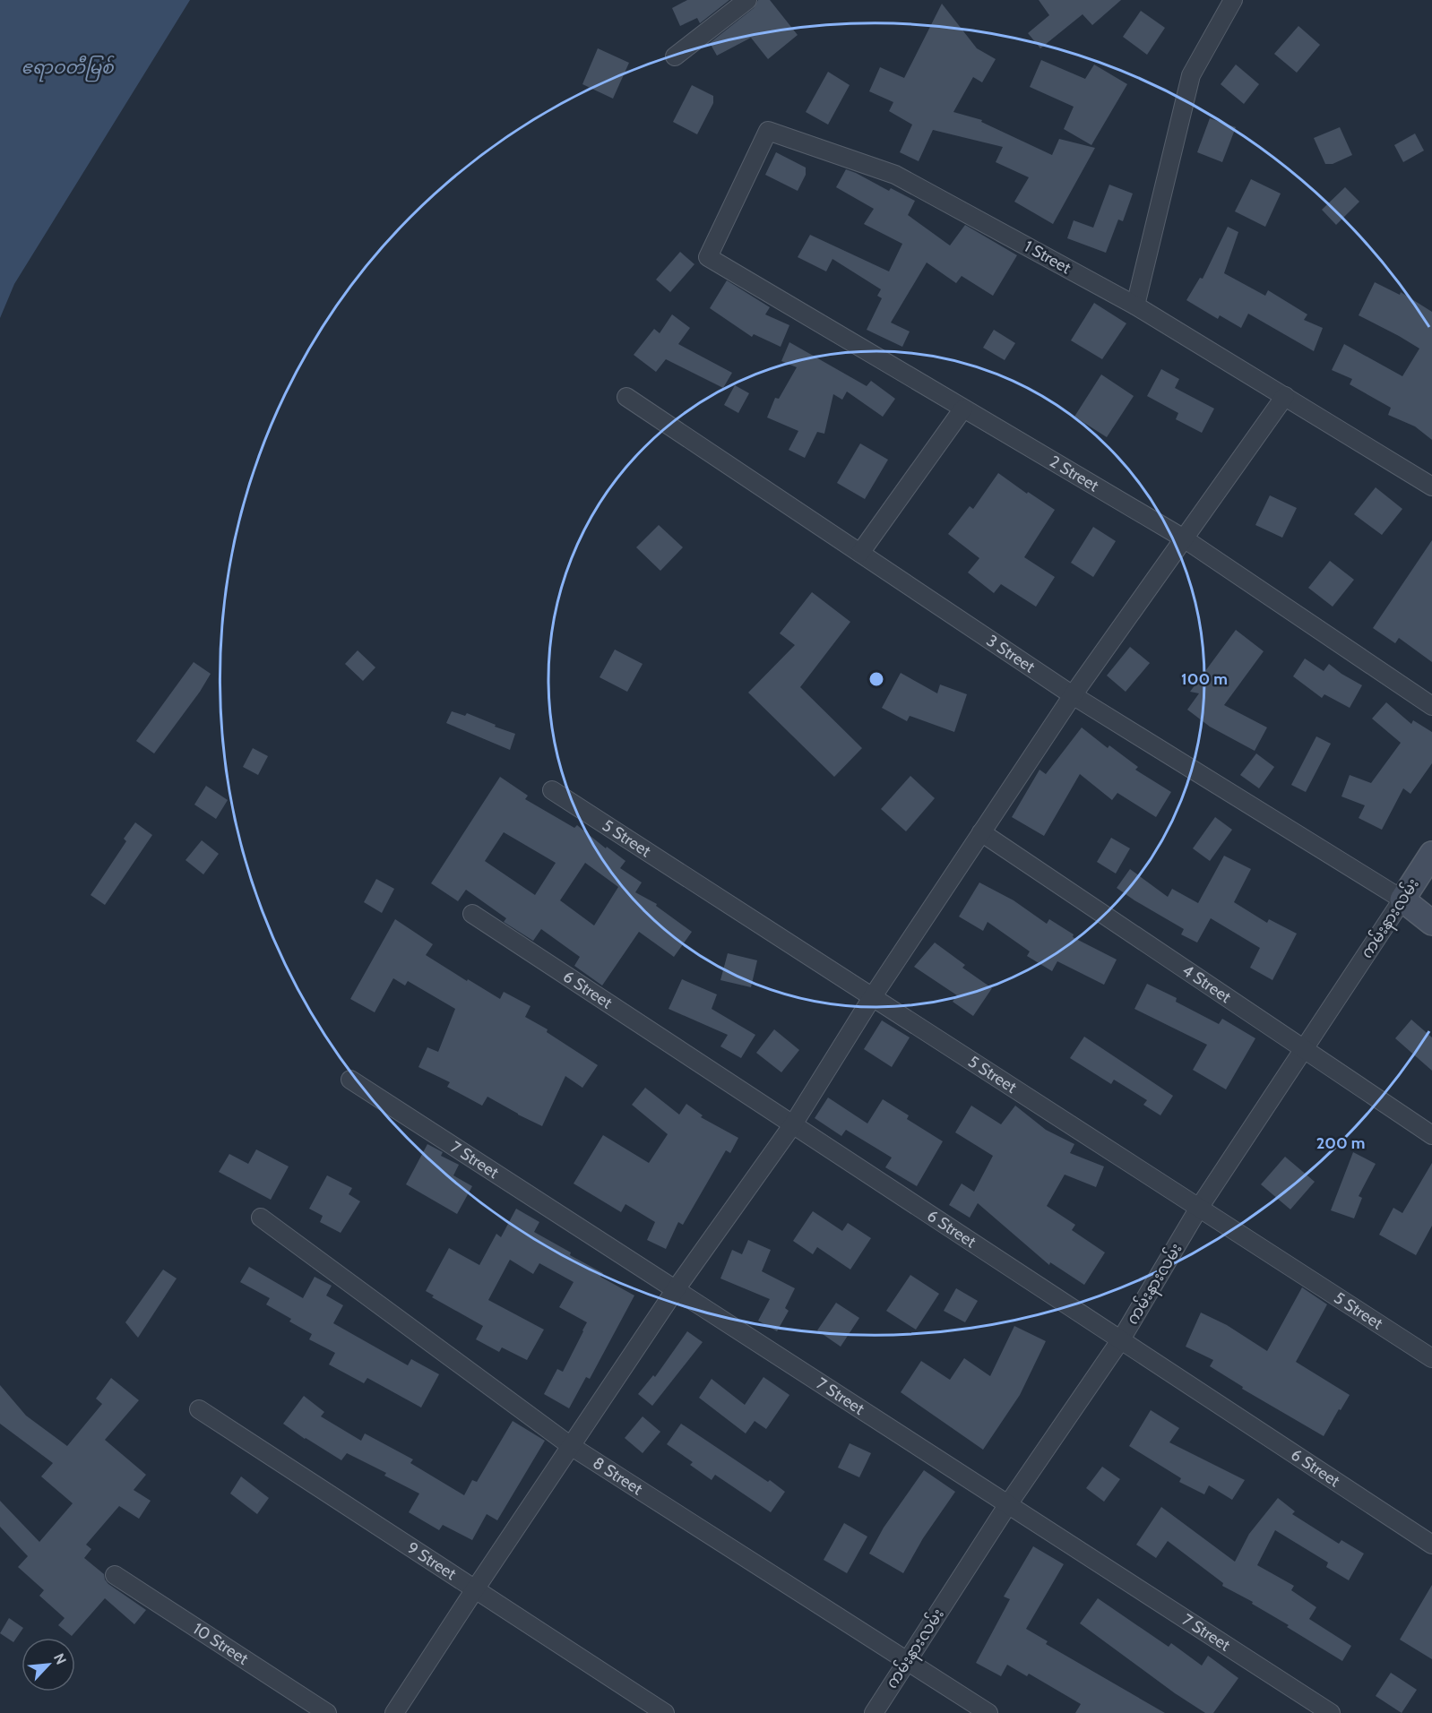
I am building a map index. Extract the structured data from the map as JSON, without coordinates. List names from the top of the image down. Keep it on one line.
{"streets":{"street":["1 Street","2 Street","3 Street","5 Street","ကမ်းနားလမ်း","4 Street","6 Street","7 Street","8 Street","9 Street","10 Street"]},"crossings":[["1 Street","2 Street"],["3 Street","ကမ်းနားလမ်း"],["5 Street","ကမ်းနားလမ်း"],["ကမ်းနားလမ်း","4 Street"],["ကမ်းနားလမ်း","6 Street"],["ကမ်းနားလမ်း","7 Street"],["ကမ်းနားလမ်း","8 Street"]],"water":["ဧရာဝတီမြစ်"],"north":"top right","rings":["100 m","200 m"]}
